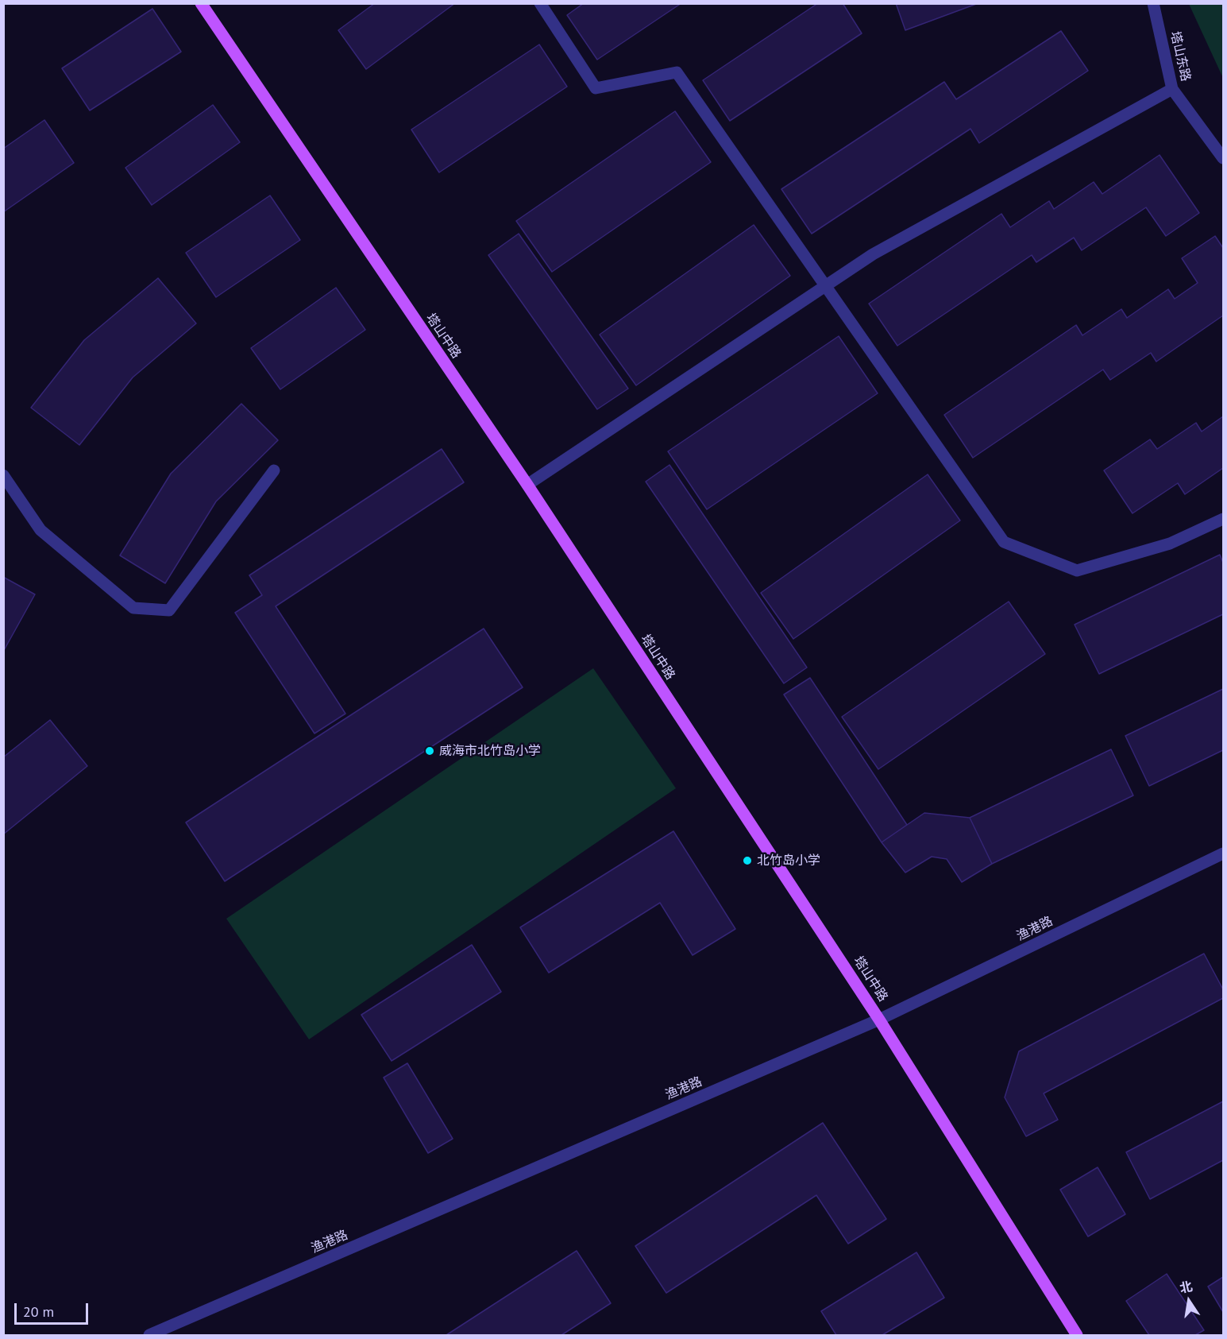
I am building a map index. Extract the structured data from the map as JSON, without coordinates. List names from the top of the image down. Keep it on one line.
{"streets":{"main road":["塔山中路"],"street":["塔山东路","渔港路"]},"crossings":[["塔山中路","渔港路"]],"places":["威海市北竹岛小学","北竹岛小学"],"scale_bar":"20 m","north":"top"}
